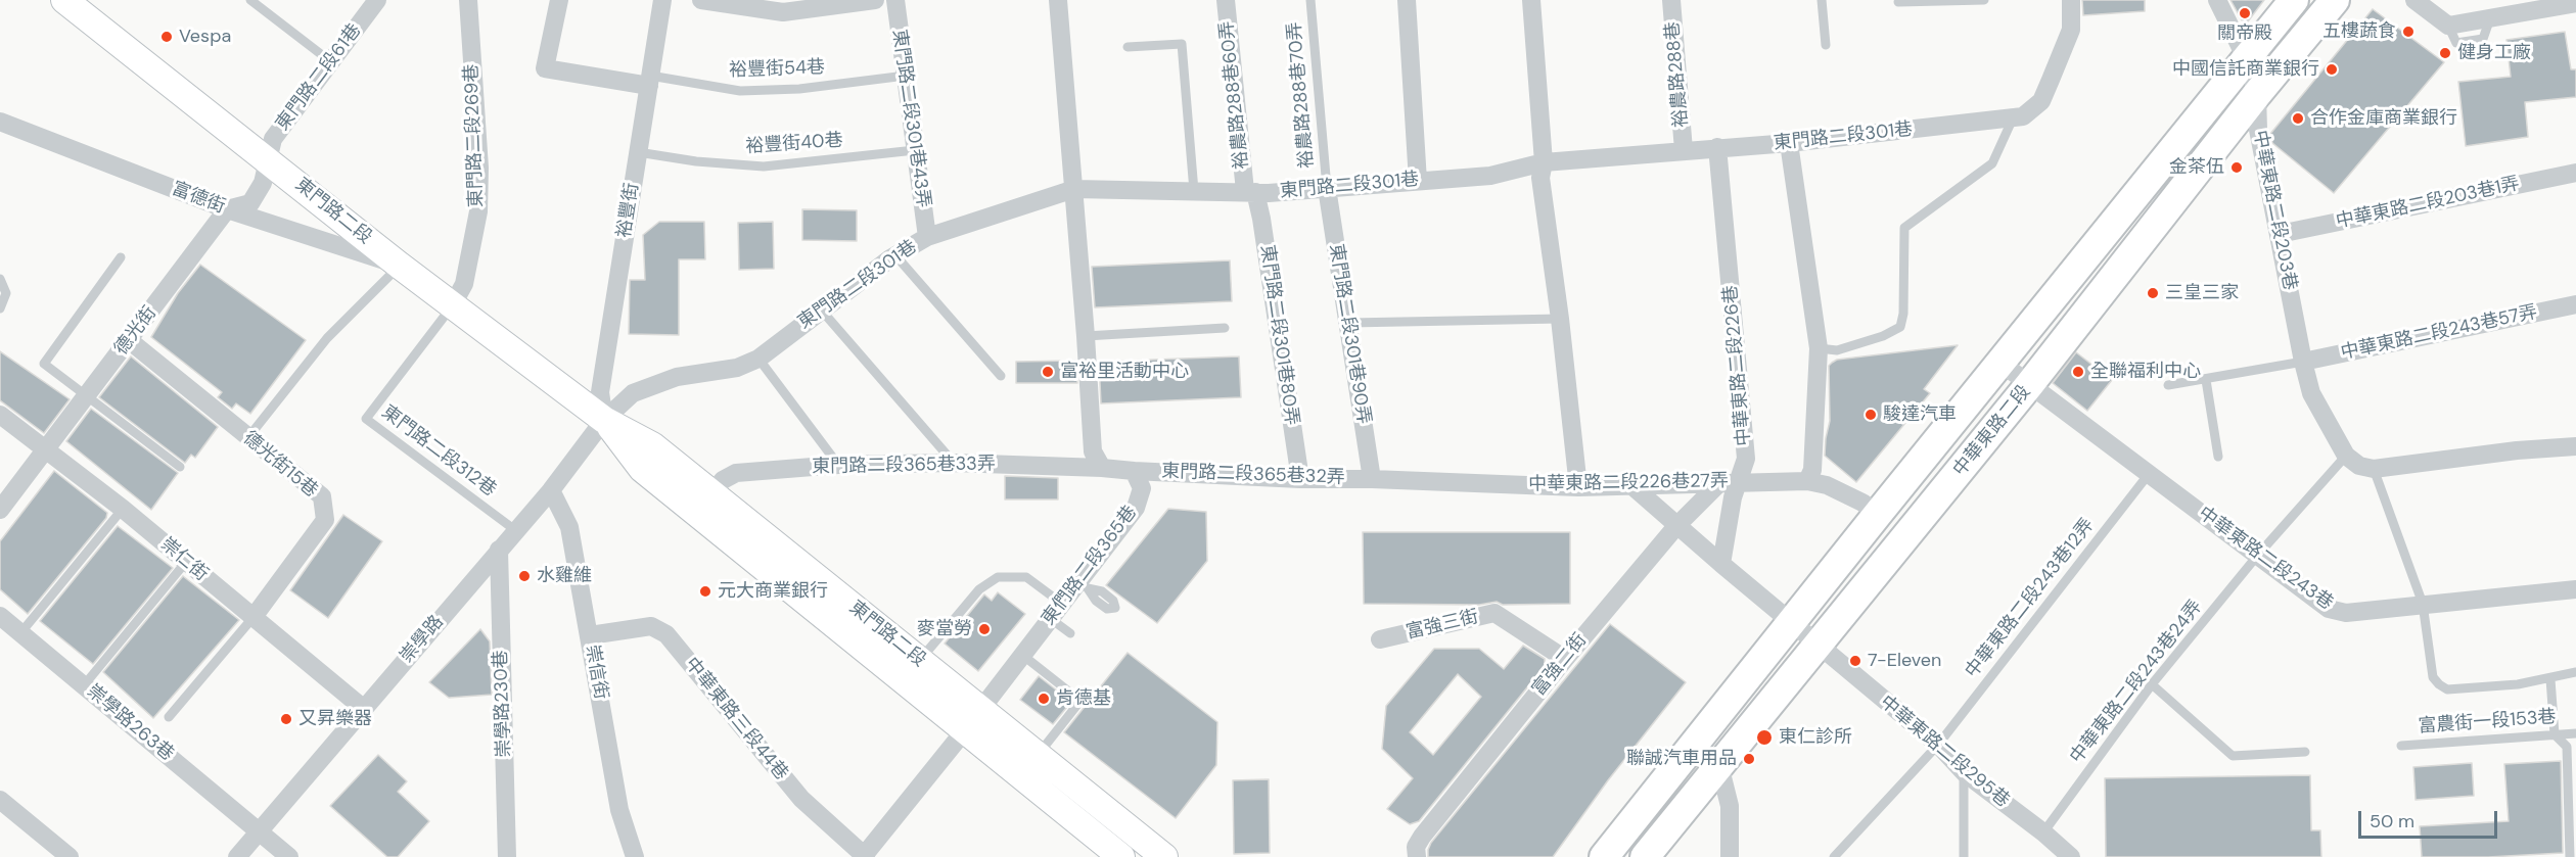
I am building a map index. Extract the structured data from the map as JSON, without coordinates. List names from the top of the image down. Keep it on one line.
{"streets":{"main road":["東門路二段","中華東路二段"],"street":["裕農路288巷","東門路二段61巷","裕農路288巷60弄","東門路二段301巷43弄","東門路二段269巷","東門路二段301巷","富德街","中華東路二段203巷1弄","裕豐街","中華東路二段203巷","德光街","中華東路二段243巷57弄","東門路二段301巷90弄","東門路二段301巷80弄","中華東路二段226巷","德光街15巷","東門路二段365巷33弄","東門路二段365巷32弄","中華東路二段226巷27弄","中華東路二段243巷","崇仁街","東們路二段365巷","富強三街","崇學路","富強二街","崇信街","崇學路230巷","中華東路三段44巷","崇學路263巷","中華東路二段295巷"],"lane":["裕豐街54巷","裕農路288巷70弄","裕豐街40巷","東門路二段312巷","中華東路二段243巷12弄","中華東路二段243巷24弄","富農街一段153巷"]},"crossings":[["裕豐街54巷","東門路二段301巷43弄"],["裕豐街54巷","裕豐街"],["裕農路288巷","東門路二段301巷"],["東門路二段61巷","東門路二段"],["東門路二段61巷","德光街"],["裕農路288巷60弄","東門路二段301巷"],["裕農路288巷60弄","東門路二段301巷80弄"],["裕農路288巷70弄","東門路二段301巷"],["裕農路288巷70弄","東門路二段301巷90弄"],["東門路二段301巷43弄","東門路二段301巷"],["東門路二段301巷43弄","裕豐街40巷"],["東門路二段269巷","東門路二段"],["東門路二段269巷","東門路二段312巷"],["東門路二段301巷","裕豐街"],["東門路二段301巷","東門路二段"],["東門路二段301巷","東門路二段301巷90弄"],["東門路二段301巷","東門路二段301巷80弄"],["東門路二段301巷","中華東路二段226巷"],["東門路二段301巷","崇學路"],["裕豐街40巷","裕豐街"],["富德街","東門路二段"],["富德街","德光街"],["中華東路二段203巷1弄","中華東路二段203巷"],["裕豐街","東門路二段"],["裕豐街","崇學路"],["中華東路二段203巷","中華東路二段243巷57弄"],["中華東路二段203巷","中華東路二段"],["中華東路二段203巷","中華東路二段243巷24弄"],["東門路二段","德光街"],["東門路二段","東門路二段312巷"],["東門路二段","東門路二段365巷33弄"],["東門路二段","東們路二段365巷"],["東門路二段","崇學路"],["德光街","德光街15巷"],["德光街","崇仁街"],["東門路二段301巷90弄","東門路二段365巷32弄"],["東門路二段301巷90弄","中華東路二段226巷27弄"],["東門路二段301巷80弄","東門路二段365巷32弄"],["中華東路二段226巷","中華東路二段226巷27弄"],["中華東路二段226巷","富強二街"],["中華東路二段","中華東路二段226巷27弄"],["中華東路二段","中華東路二段243巷"],["中華東路二段","中華東路二段295巷"],["東門路二段312巷","崇學路"],["德光街15巷","崇仁街"],["東門路二段365巷32弄","中華東路二段226巷27弄"],["東門路二段365巷32弄","東們路二段365巷"],["中華東路二段226巷27弄","富強二街"],["中華東路二段243巷","中華東路二段243巷12弄"],["中華東路二段243巷","中華東路二段243巷24弄"],["崇仁街","崇學路"],["東們路二段365巷","中華東路三段44巷"],["中華東路二段243巷12弄","中華東路二段295巷"],["富強三街","富強二街"],["崇學路","崇信街"],["崇學路","崇學路230巷"],["崇學路","崇學路263巷"],["崇信街","中華東路三段44巷"],["中華東路二段243巷24弄","中華東路二段295巷"]],"places":["關帝殿","五樓蔬食","Vespa","健身工廠","中國信託商業銀行","合作金庫商業銀行","金茶伍","三皇三家","富裕里活動中心","全聯福利中心","駿達汽車","水雞維","元大商業銀行","麥當勞","7-Eleven","肯德基","又昇樂器","東仁診所","聯誠汽車用品"],"scale_bar":"50 m"}
